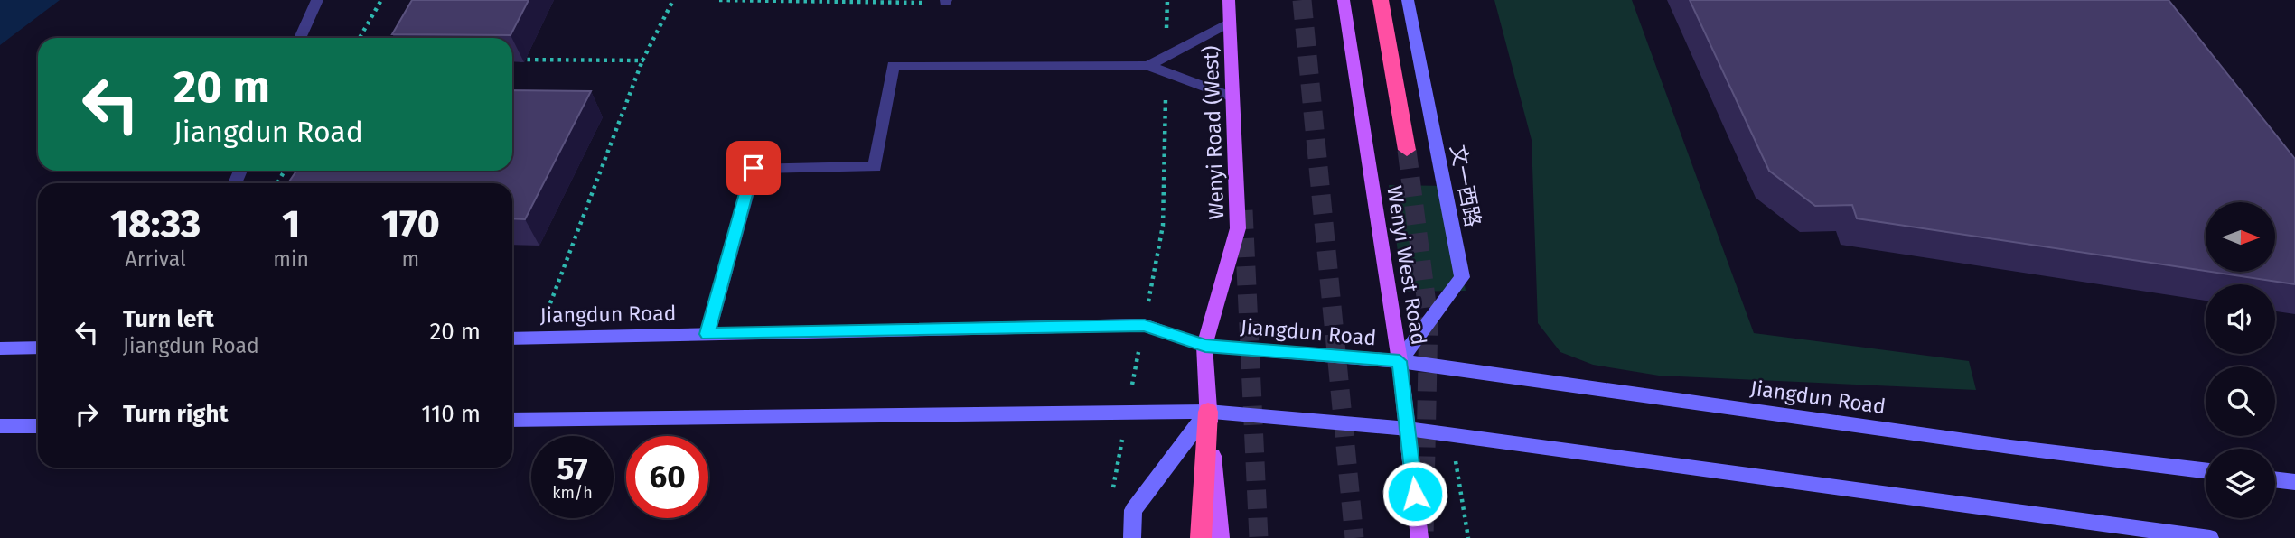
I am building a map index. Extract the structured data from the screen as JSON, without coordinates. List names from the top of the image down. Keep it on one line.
{"streets":{"main road":["Wenyi Road (West)","文一西路","Wenyi West Road","Jiangdun Road"]},"crossings":[["Wenyi Road (West)","Jiangdun Road"],["文一西路","Wenyi West Road"],["文一西路","Jiangdun Road"],["Wenyi West Road","Jiangdun Road"]],"north":"right","page":{"turn":["20 m","Jiangdun Road"],"eta":["18:33","Arrival","1","min","170","m"],"list":[{"name":"Turn left","note":"Jiangdun Road","value":"20 m"},{"name":"Turn right","value":"110 m"}],"speed":"57 km/h","limit":"60"}}
